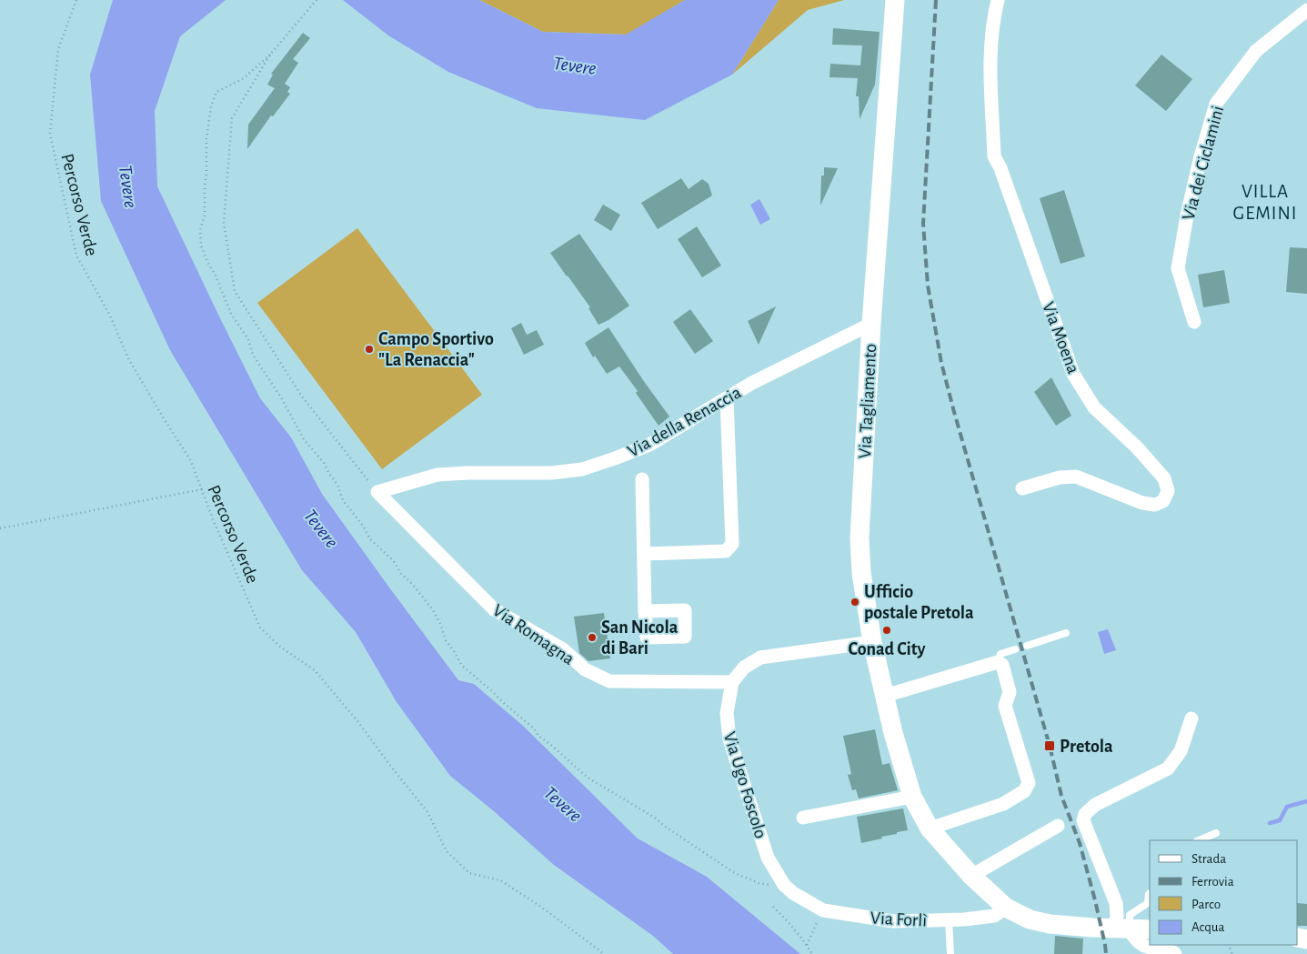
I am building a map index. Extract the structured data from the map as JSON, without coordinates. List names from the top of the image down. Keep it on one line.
{"streets":{"street":["Via dei Ciclamini","Via Moena","Via Tagliamento","Via della Renaccia","Via Romagna","Via Ugo Foscolo","Via Forlì"],"path":["Percorso Verde"]},"crossings":[["Via Tagliamento","Via della Renaccia"],["Via Tagliamento","Via Forlì"],["Via della Renaccia","Via Romagna"],["Via Romagna","Via Ugo Foscolo"],["Via Ugo Foscolo","Via Forlì"]],"districts":["VILLA GEMINI"],"water":["Tevere"],"places":{"other":["Campo Sportivo \"La Renaccia\"","Ufficio postale Pretola","Conad City","San Nicola di Bari"],"transit":["Pretola"]},"legend":["Strada","Ferrovia","Parco","Acqua"]}
